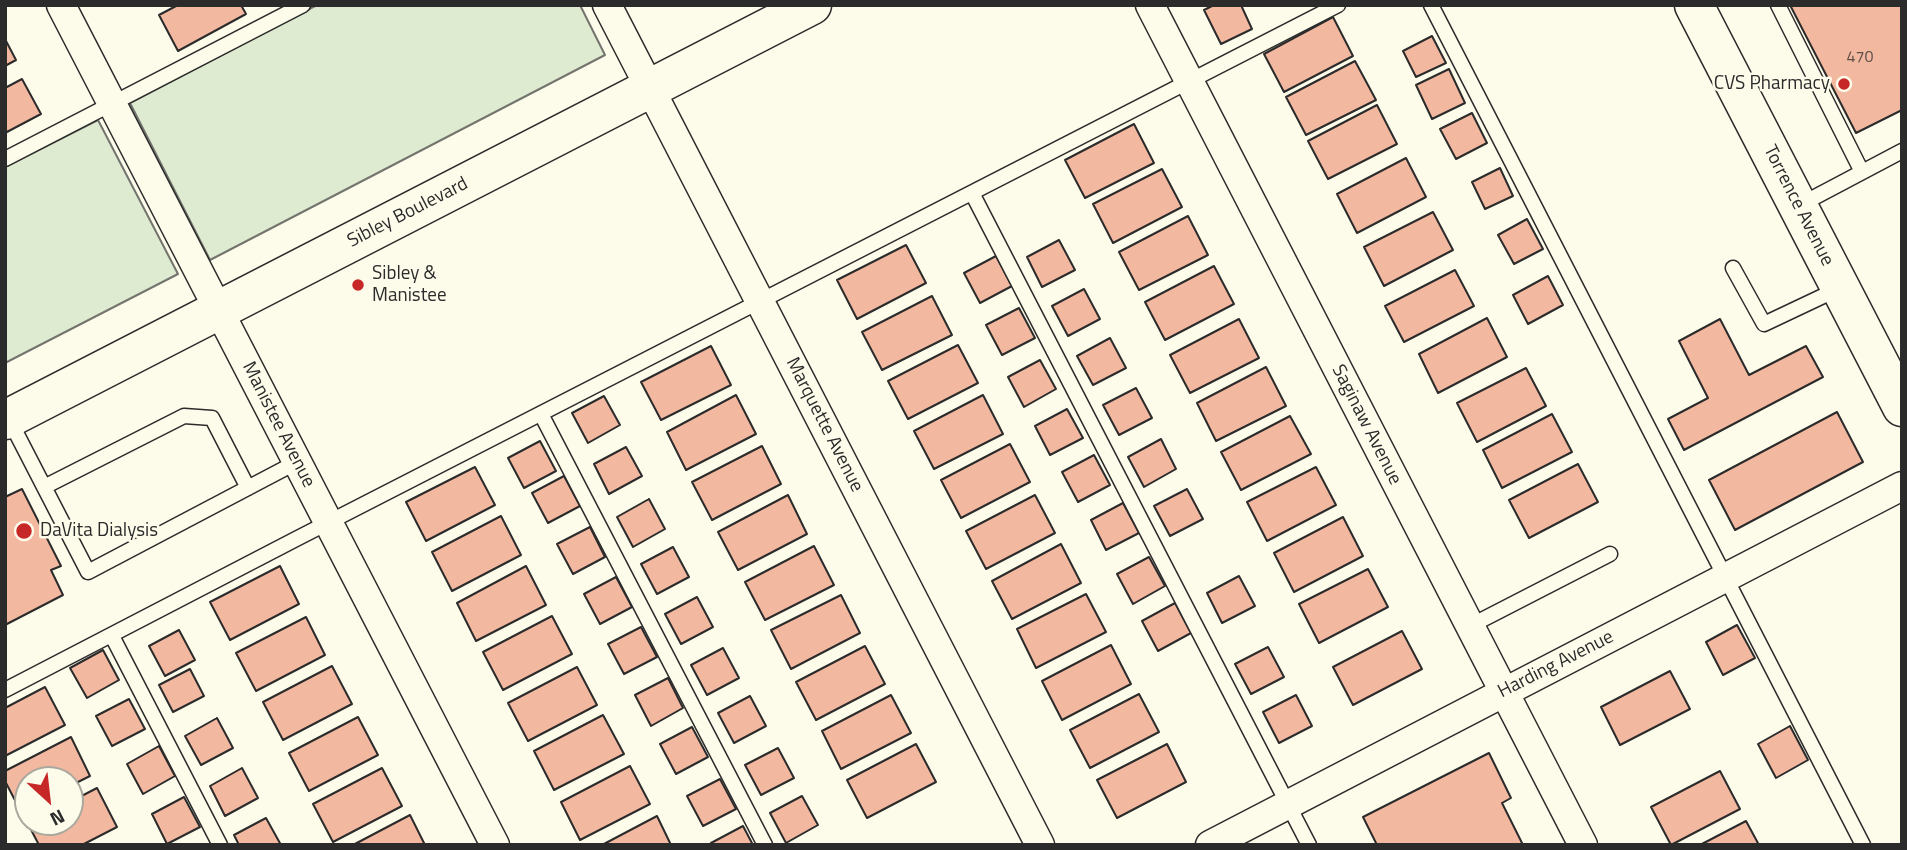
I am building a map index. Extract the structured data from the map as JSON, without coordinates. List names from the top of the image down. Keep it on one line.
{"streets":{"main road":["Torrence Avenue","Sibley Boulevard"],"street":["Manistee Avenue","Marquette Avenue","Saginaw Avenue","Harding Avenue"]},"crossings":[["Sibley Boulevard","Manistee Avenue"],["Sibley Boulevard","Marquette Avenue"],["Saginaw Avenue","Harding Avenue"]],"places":["CVS Pharmacy","Sibley & Manistee","DaVita Dialysis"],"house_numbers":["470"],"north":"bottom right"}
